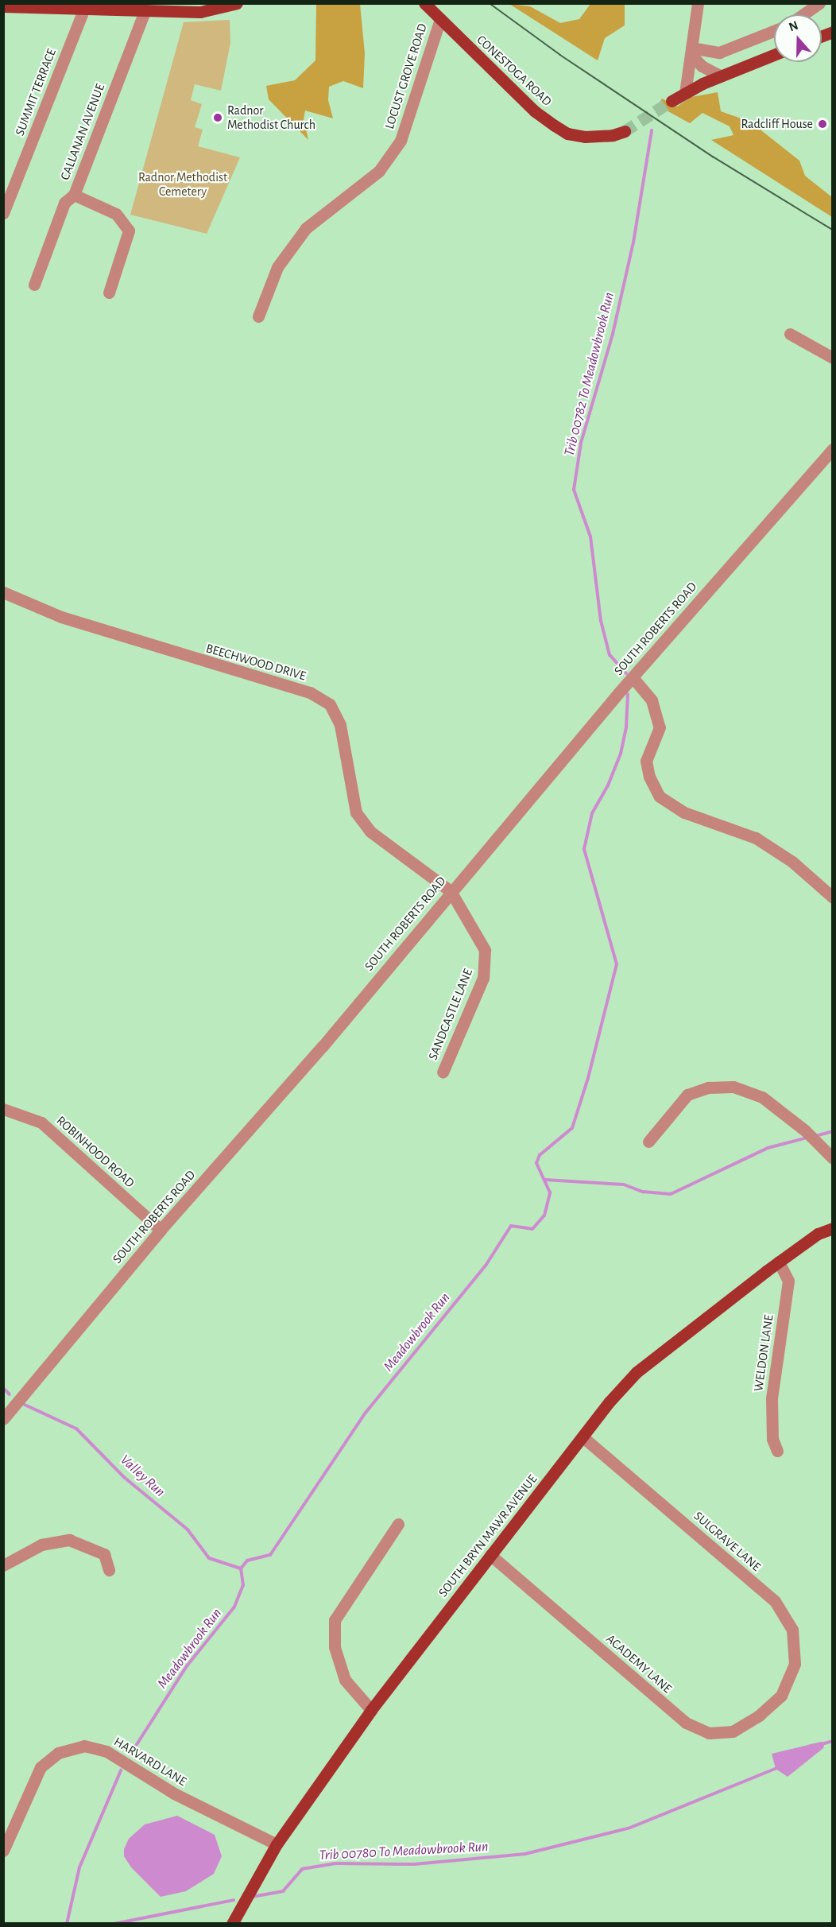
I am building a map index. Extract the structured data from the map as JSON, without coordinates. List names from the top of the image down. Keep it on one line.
{"streets":{"main road":["CONESTOGA ROAD","SOUTH BRYN MAWR AVENUE"],"street":["LOCUST GROVE ROAD","SUMMIT TERRACE","CALLANAN AVENUE","SOUTH ROBERTS ROAD","BEECHWOOD DRIVE","SANDCASTLE LANE","ROBINHOOD ROAD","WELDON LANE","SULGRAVE LANE","ACADEMY LANE","HARVARD LANE"]},"crossings":[["CONESTOGA ROAD","LOCUST GROVE ROAD"],["SOUTH ROBERTS ROAD","BEECHWOOD DRIVE"],["SOUTH ROBERTS ROAD","SANDCASTLE LANE"],["SOUTH ROBERTS ROAD","ROBINHOOD ROAD"],["BEECHWOOD DRIVE","SANDCASTLE LANE"],["WELDON LANE","SOUTH BRYN MAWR AVENUE"],["SOUTH BRYN MAWR AVENUE","SULGRAVE LANE"],["SOUTH BRYN MAWR AVENUE","ACADEMY LANE"],["SOUTH BRYN MAWR AVENUE","HARVARD LANE"],["SULGRAVE LANE","ACADEMY LANE"]],"water":["Trib 00782 To Meadowbrook Run","Meadowbrook Run","Valley Run","Trib 00780 To Meadowbrook Run"],"parks":["Radnor Methodist Cemetery"],"places":["Radnor Methodist Church","Radcliff House"],"north":"top"}
